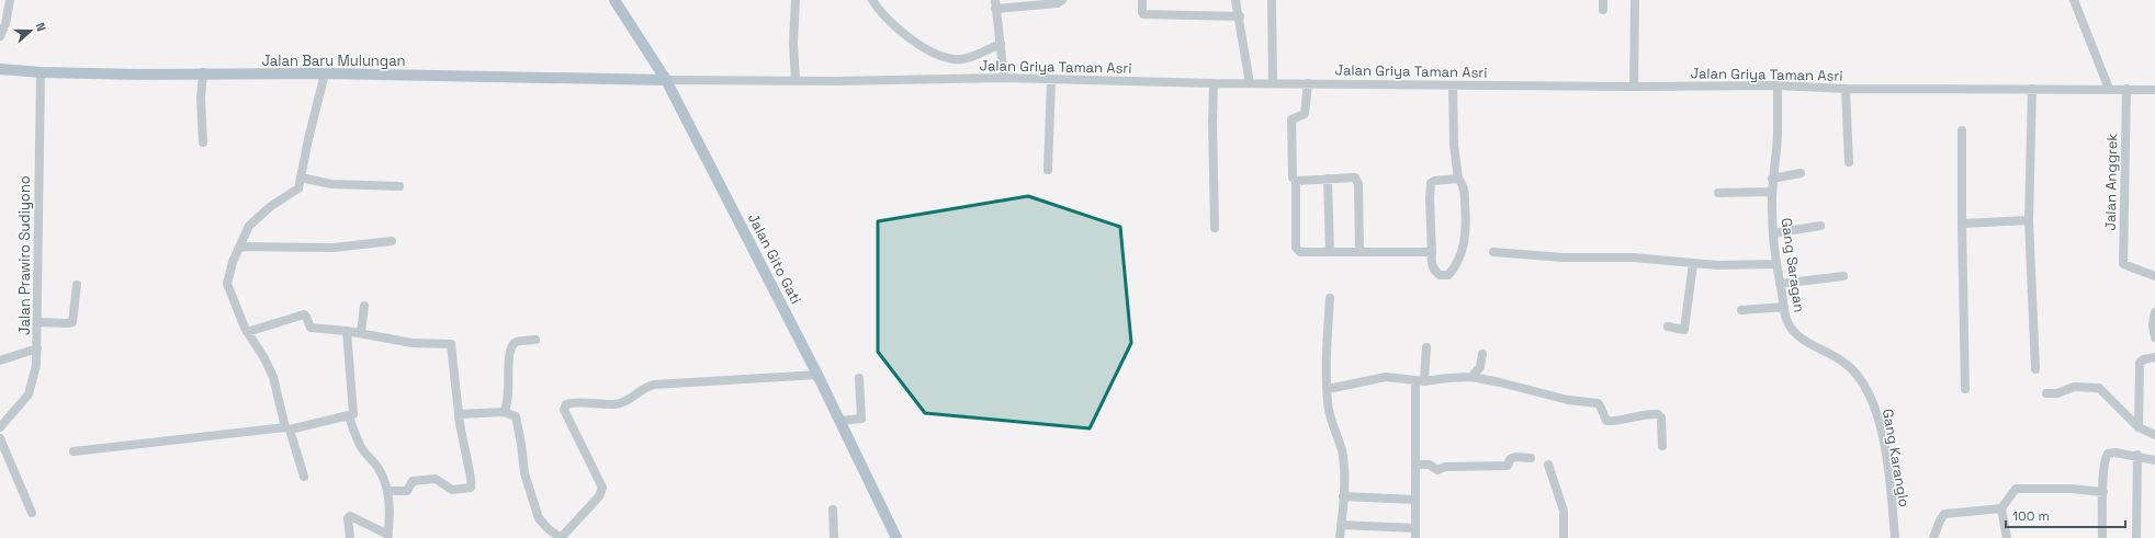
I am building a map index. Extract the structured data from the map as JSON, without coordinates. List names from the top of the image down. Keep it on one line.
{"streets":{"main road":["Jalan Baru Mulungan","Jalan Gito Gati"],"street":["Jalan Griya Taman Asri","Jalan Anggrek","Jalan Prawiro Sudiyono","Gang Saragan","Gang Karanglo"]},"crossings":[["Jalan Baru Mulungan","Jalan Griya Taman Asri"],["Jalan Baru Mulungan","Jalan Prawiro Sudiyono"],["Jalan Baru Mulungan","Jalan Gito Gati"],["Jalan Griya Taman Asri","Jalan Anggrek"],["Jalan Griya Taman Asri","Jalan Gito Gati"],["Jalan Griya Taman Asri","Gang Saragan"],["Gang Saragan","Gang Karanglo"]],"scale_bar":"100 m","north":"right"}
